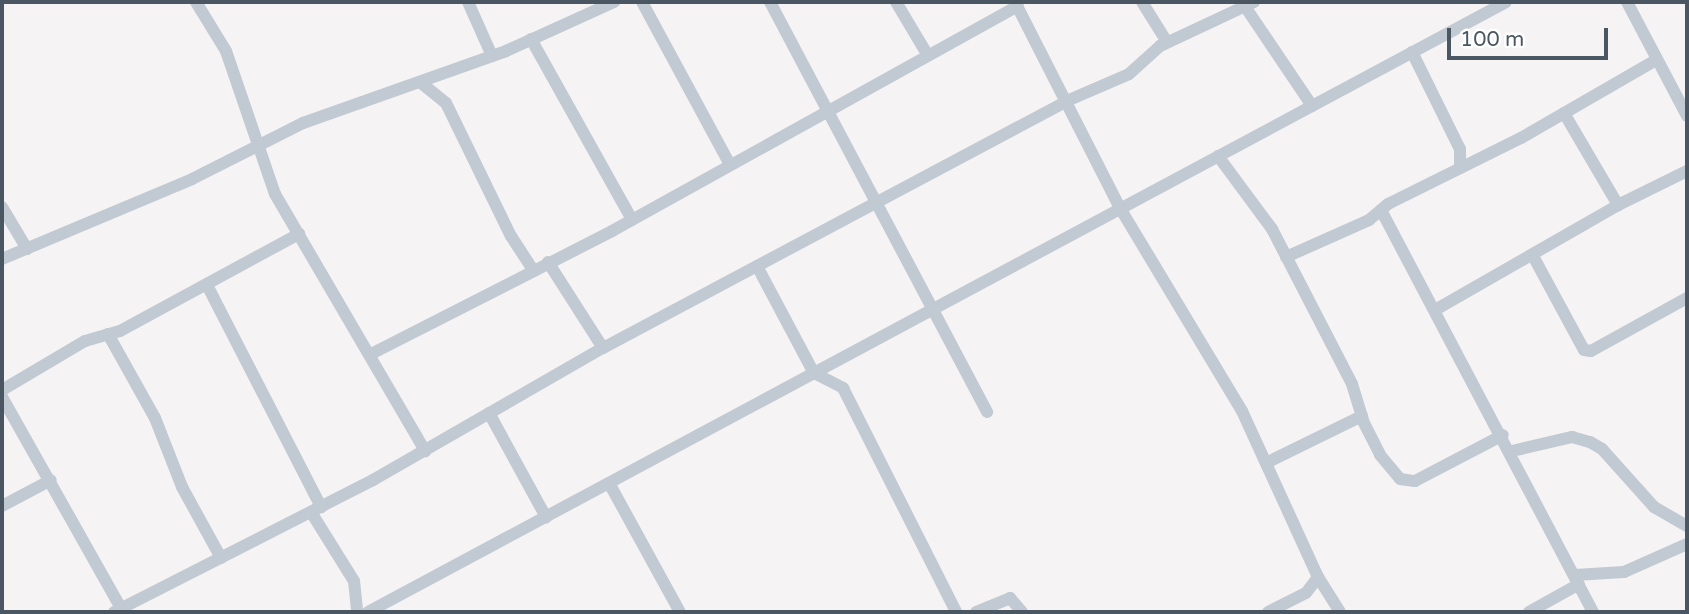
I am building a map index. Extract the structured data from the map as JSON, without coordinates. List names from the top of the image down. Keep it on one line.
{"scale_bar":"100 m"}
